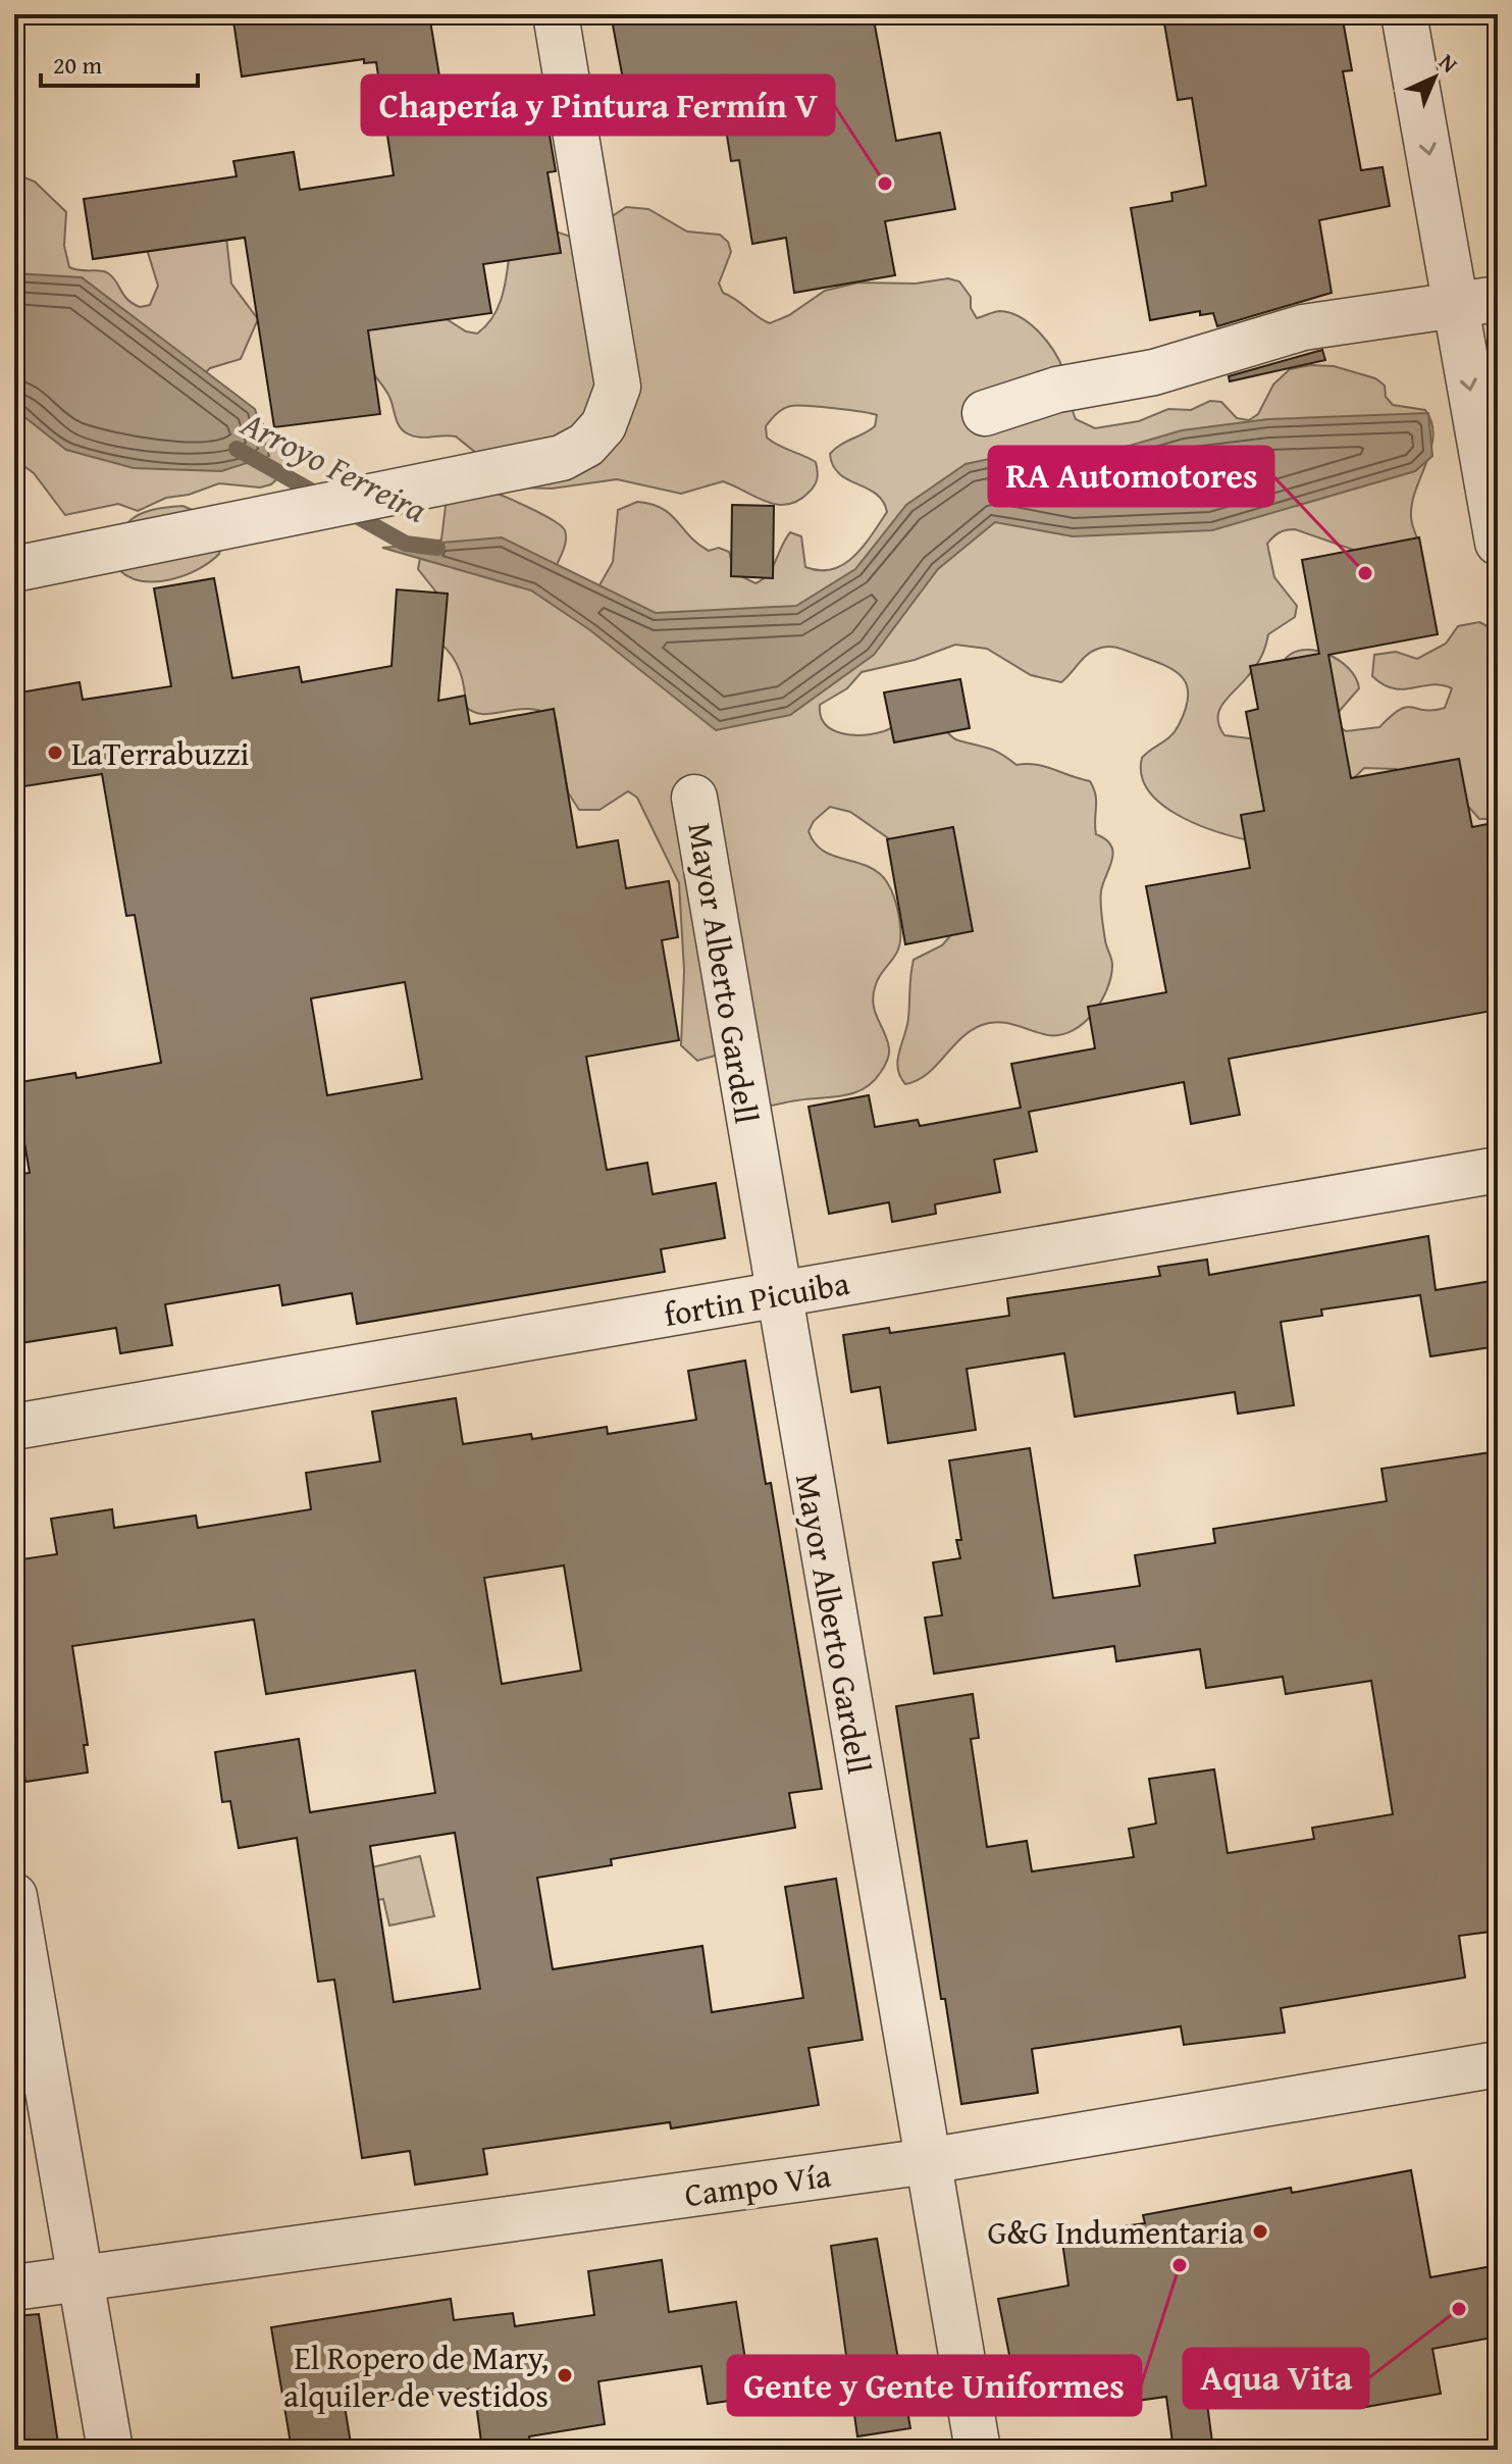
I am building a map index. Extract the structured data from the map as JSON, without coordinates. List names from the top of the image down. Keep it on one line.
{"streets":{"street":["Mayor Alberto Gardell","fortin Picuiba","Campo Vía"]},"crossings":[["Mayor Alberto Gardell","fortin Picuiba"],["Mayor Alberto Gardell","Campo Vía"]],"water":["Arroyo Ferreira"],"places":["Chapería y Pintura Fermín V","RA Automotores","LaTerrabuzzi","G&G Indumentaria","Gente y Gente Uniformes","Aqua Vita","El Ropero de Mary, alquiler de vestidos"],"scale_bar":"20 m","north":"top right"}
